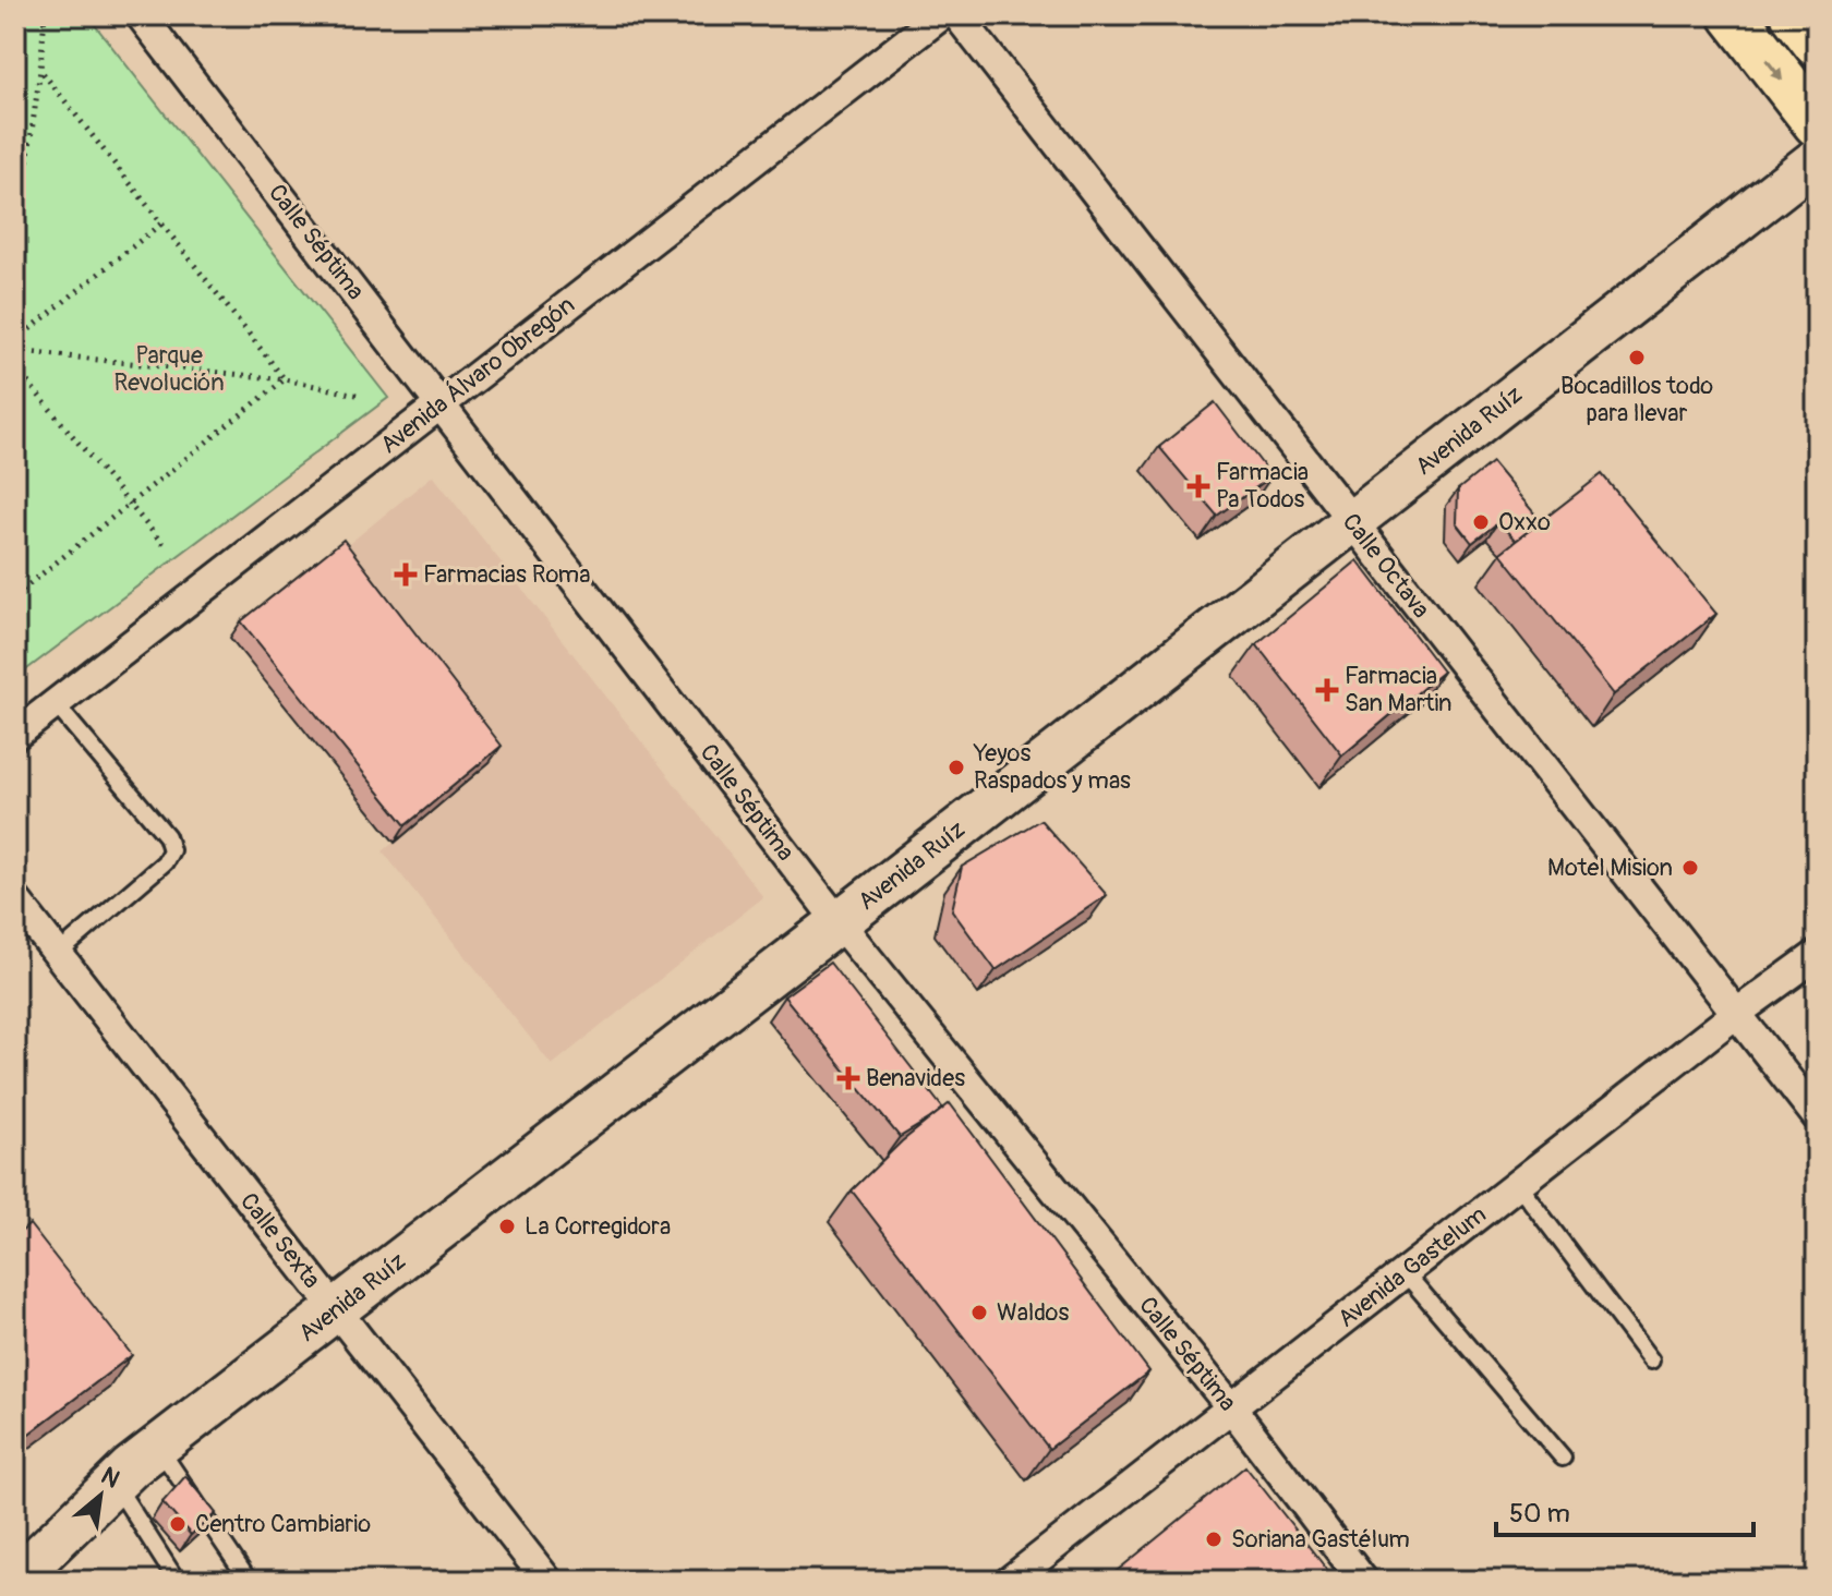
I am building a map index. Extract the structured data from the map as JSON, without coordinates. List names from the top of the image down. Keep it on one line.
{"streets":{"street":["Calle Séptima","Avenida Álvaro Obregón","Avenida Ruíz","Calle Octava","Calle Sexta","Avenida Gastelum"]},"crossings":[["Calle Séptima","Avenida Álvaro Obregón"],["Calle Séptima","Avenida Ruíz"],["Calle Séptima","Avenida Gastelum"],["Avenida Ruíz","Calle Octava"],["Avenida Ruíz","Calle Sexta"],["Calle Octava","Avenida Gastelum"]],"parks":["Parque Revolución"],"places":{"other":["Bocadillos todo para llevar","Oxxo","Yeyos Raspados y mas","Motel Mision","La Corregidora","Waldos","Centro Cambiario","Soriana Gastélum"],"health":["Farmacia Pa Todos","Farmacias Roma","Farmacia San Martin","Benavides"]},"scale_bar":"50 m","north":"top right"}
